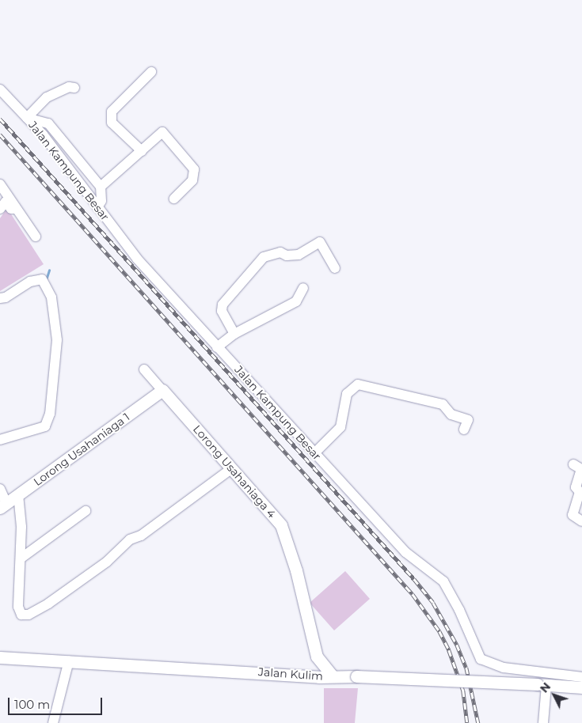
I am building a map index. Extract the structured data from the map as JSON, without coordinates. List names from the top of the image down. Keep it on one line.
{"streets":{"main road":["Lorong Usahaniaga 1","Lorong Usahaniaga 4","Jalan Kulim"],"street":["Jalan Kampung Besar"]},"crossings":[["Lorong Usahaniaga 1","Lorong Usahaniaga 4"]],"scale_bar":"100 m","north":"top left"}
